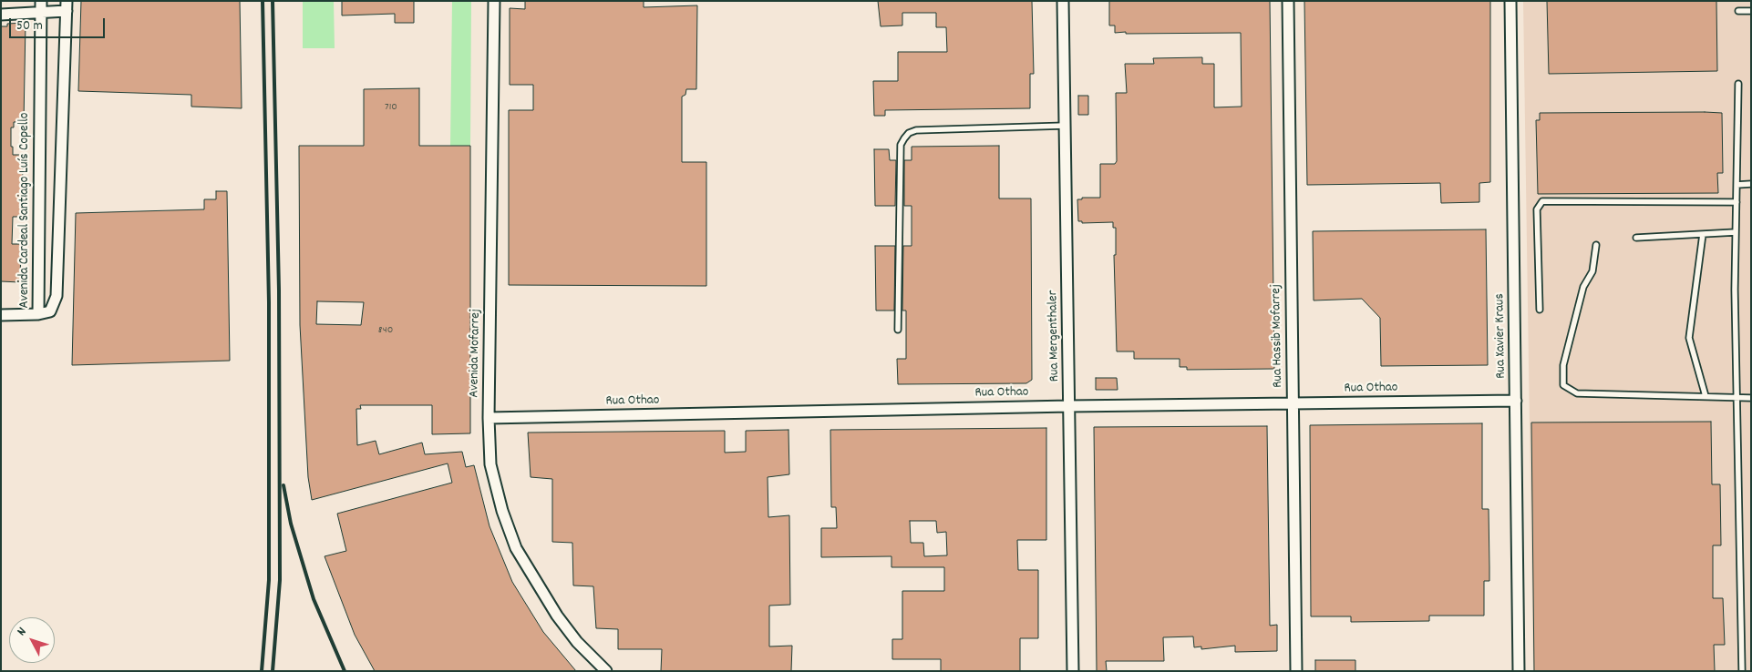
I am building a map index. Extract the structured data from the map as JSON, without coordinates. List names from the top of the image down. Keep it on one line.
{"streets":{"street":["Avenida Cardeal Santiago Luís Copello","Rua Mergenthaler","Rua Hassib Mofarrej","Rua Xavier Kraus","Avenida Mofarrej","Rua Othao"]},"crossings":[["Rua Mergenthaler","Rua Othao"],["Rua Hassib Mofarrej","Rua Othao"],["Rua Xavier Kraus","Rua Othao"],["Avenida Mofarrej","Rua Othao"]],"house_numbers":["710","840"],"scale_bar":"50 m","north":"top left"}
